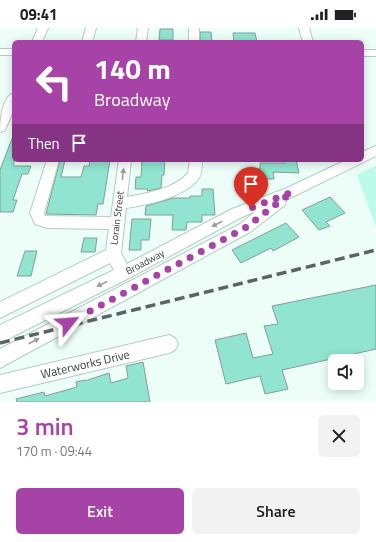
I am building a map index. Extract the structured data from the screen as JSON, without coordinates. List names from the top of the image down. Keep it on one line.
{"streets":{"street":["Lorain Street","Broadway","Waterworks Drive"]},"crossings":[["Lorain Street","Broadway"]],"one_way":["Lorain Street"],"page":{"status":"09:41","turn":["140 m","Broadway"],"then":"Then","heading":["3 min","170 m · 09:44"],"buttons":["Exit","Share"]}}
